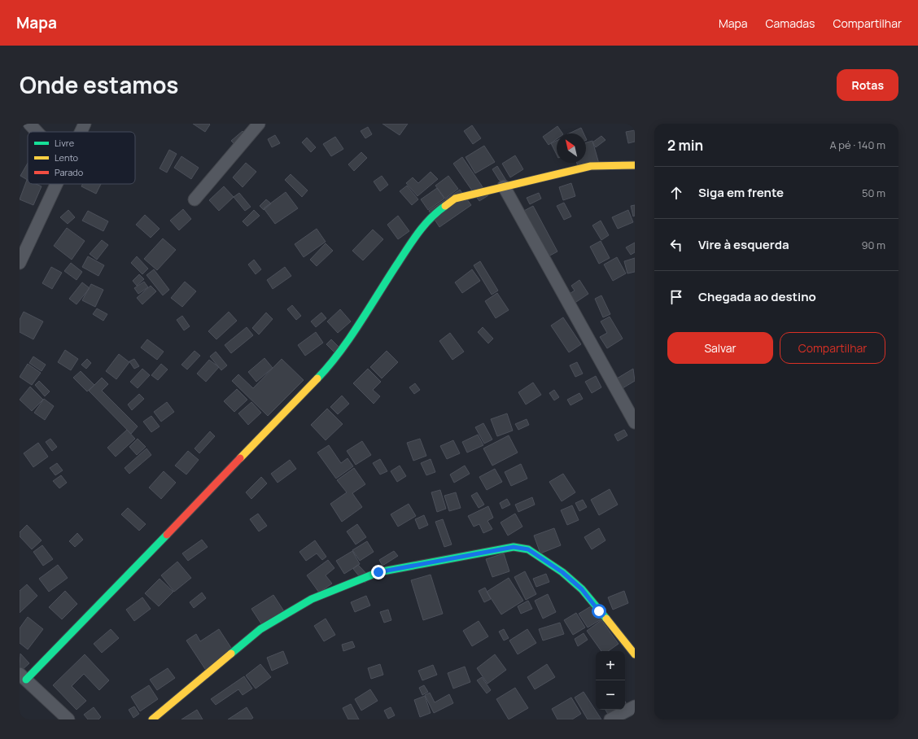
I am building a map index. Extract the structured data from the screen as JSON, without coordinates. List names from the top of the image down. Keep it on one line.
{"legend":["Livre","Lento","Parado"],"north":"top left","page":{"header":"Mapa","nav":["Mapa","Camadas","Compartilhar"],"title":"Onde estamos","buttons":["Rotas",["Salvar","Compartilhar"]],"heading":["2 min","A pé · 140 m"],"list":[["Siga em frente","50 m"],["Vire à esquerda","90 m"],"Chegada ao destino"],"map_buttons":["+","−"]}}
